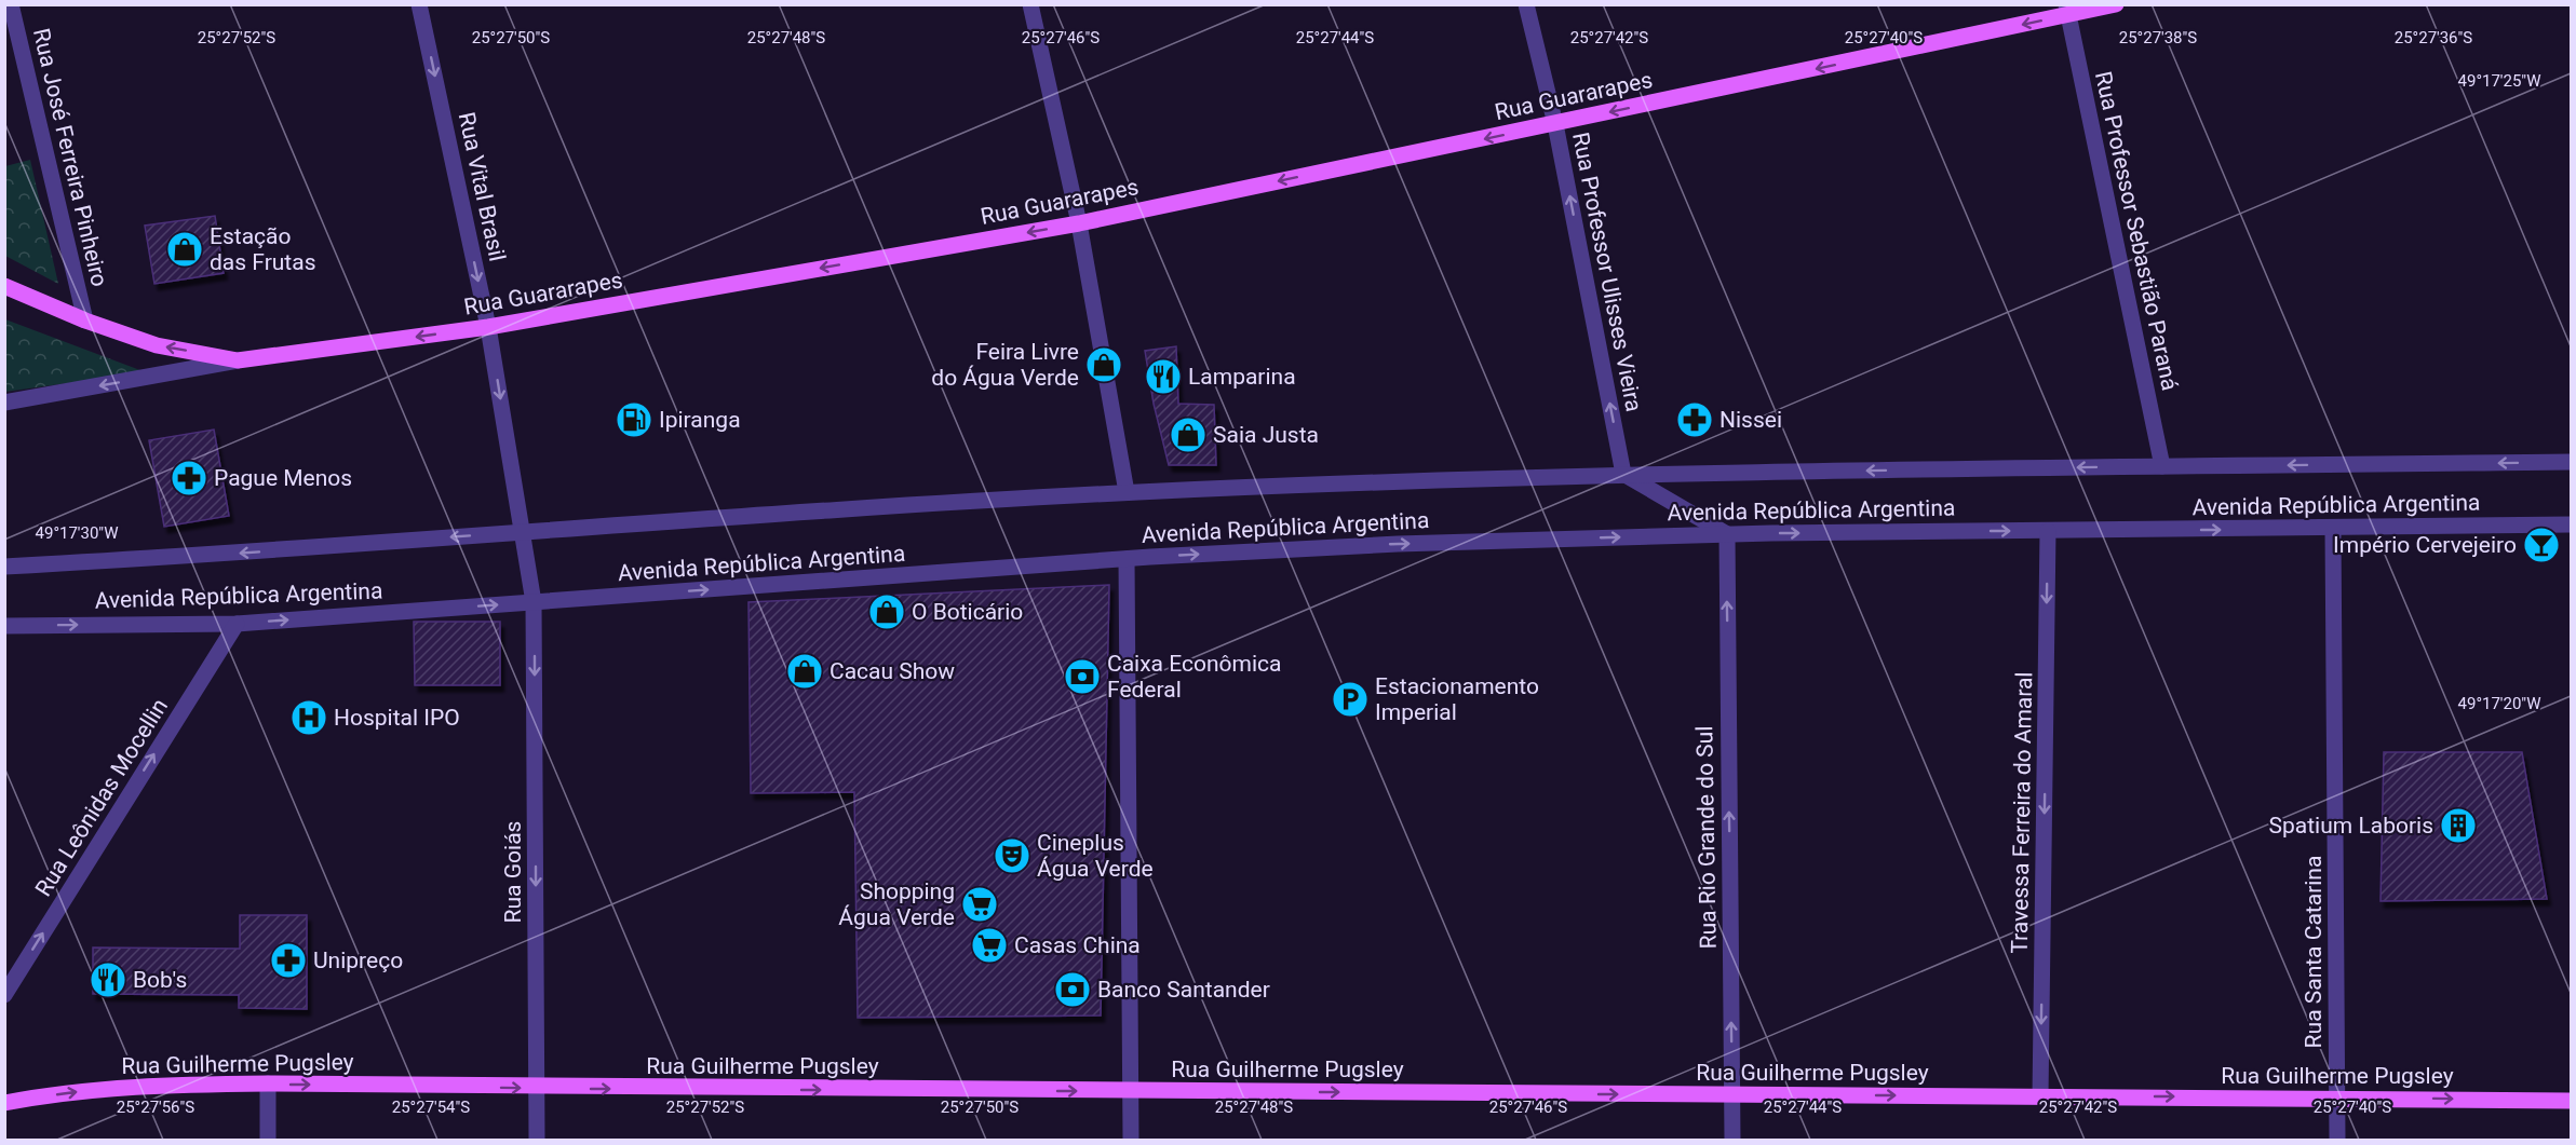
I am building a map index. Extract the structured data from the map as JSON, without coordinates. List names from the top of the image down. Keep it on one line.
{"streets":{"main road":["Rua Guararapes","Rua Guilherme Pugsley"],"street":["Rua José Ferreira Pinheiro","Rua Vital Brasil","Rua Professor Sebastião Paraná","Rua Professor Ulisses Vieira","Avenida República Argentina","Rua Leônidas Mocellin","Travessa Ferreira do Amaral","Rua Rio Grande do Sul","Rua Goiás","Rua Santa Catarina"]},"crossings":[["Rua Guararapes","Rua Vital Brasil"],["Rua Guararapes","Rua Professor Sebastião Paraná"],["Rua Guararapes","Rua Professor Ulisses Vieira"],["Rua Vital Brasil","Avenida República Argentina"],["Rua Vital Brasil","Rua Goiás"],["Rua Professor Sebastião Paraná","Avenida República Argentina"],["Rua Professor Ulisses Vieira","Avenida República Argentina"],["Avenida República Argentina","Rua Leônidas Mocellin"],["Avenida República Argentina","Travessa Ferreira do Amaral"],["Avenida República Argentina","Rua Rio Grande do Sul"],["Avenida República Argentina","Rua Goiás"],["Avenida República Argentina","Rua Santa Catarina"],["Travessa Ferreira do Amaral","Rua Guilherme Pugsley"],["Rua Rio Grande do Sul","Rua Guilherme Pugsley"],["Rua Goiás","Rua Guilherme Pugsley"],["Rua Santa Catarina","Rua Guilherme Pugsley"]],"one_way":["Rua Guararapes","Rua Vital Brasil","Rua Professor Ulisses Vieira","Rua Leônidas Mocellin","Travessa Ferreira do Amaral","Rua Rio Grande do Sul","Rua Goiás","Rua Guilherme Pugsley"],"places":{"shop":["Estação das Frutas","Feira Livre do Água Verde","Saia Justa","O Boticário","Cacau Show"],"restaurant":["Lamparina","Bob's"],"fuel station":["Ipiranga"],"pharmacy":["Nissei","Pague Menos","Unipreço"],"bar":["Império Cervejeiro"],"bank":["Caixa Econômica Federal","Banco Santander"],"parking":["Estacionamento Imperial"],"hospital":["Hospital IPO"],"building":["Spatium Laboris"],"theatre":["Cineplus Água Verde"],"supermarket":["Shopping Água Verde","Casas China"]},"coordinates":["25°27'52\"S","25°27'50\"S","25°27'48\"S","25°27'46\"S","25°27'44\"S","25°27'42\"S","25°27'40\"S","25°27'36\"S","25°27'38\"S","49°17'25\"W","49°17'30\"W","49°17'20\"W","25°27'56\"S","25°27'54\"S"]}
